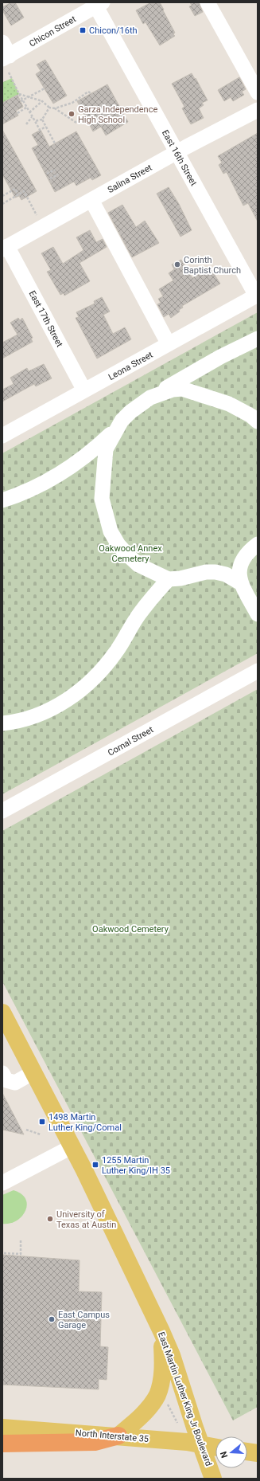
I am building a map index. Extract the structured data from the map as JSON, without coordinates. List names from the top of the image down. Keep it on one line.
{"streets":{"main road":["East Martin Luther King Jr Boulevard","North Interstate 35"],"street":["Chicon Street","East 16th Street","Salina Street","East 17th Street","Leona Street","Comal Street"]},"crossings":[["Chicon Street","East 16th Street"],["East 16th Street","Salina Street"],["East 16th Street","Leona Street"],["Salina Street","East 17th Street"],["East 17th Street","Leona Street"],["East Martin Luther King Jr Boulevard","North Interstate 35"]],"parks":["Oakwood Annex Cemetery","Oakwood Cemetery"],"places":{"transit":["Chicon/16th","1498 Martin Luther King/Comal","1255 Martin Luther King/IH 35"],"other":["Garza Independence High School","Corinth Baptist Church","University of Texas at Austin","East Campus Garage"]},"north":"left"}
